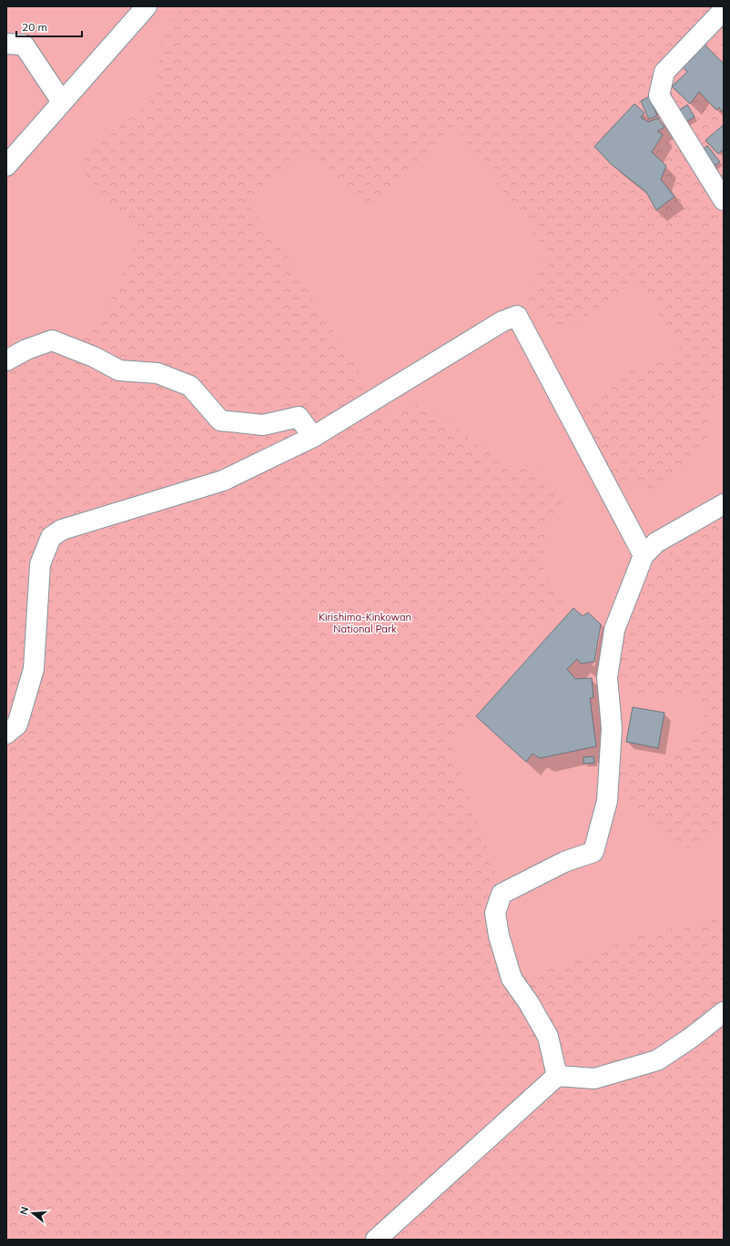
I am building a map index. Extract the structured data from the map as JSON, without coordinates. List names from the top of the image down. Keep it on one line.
{"parks":["Kirishima-Kinkowan National Park"],"scale_bar":"20 m","north":"left"}
